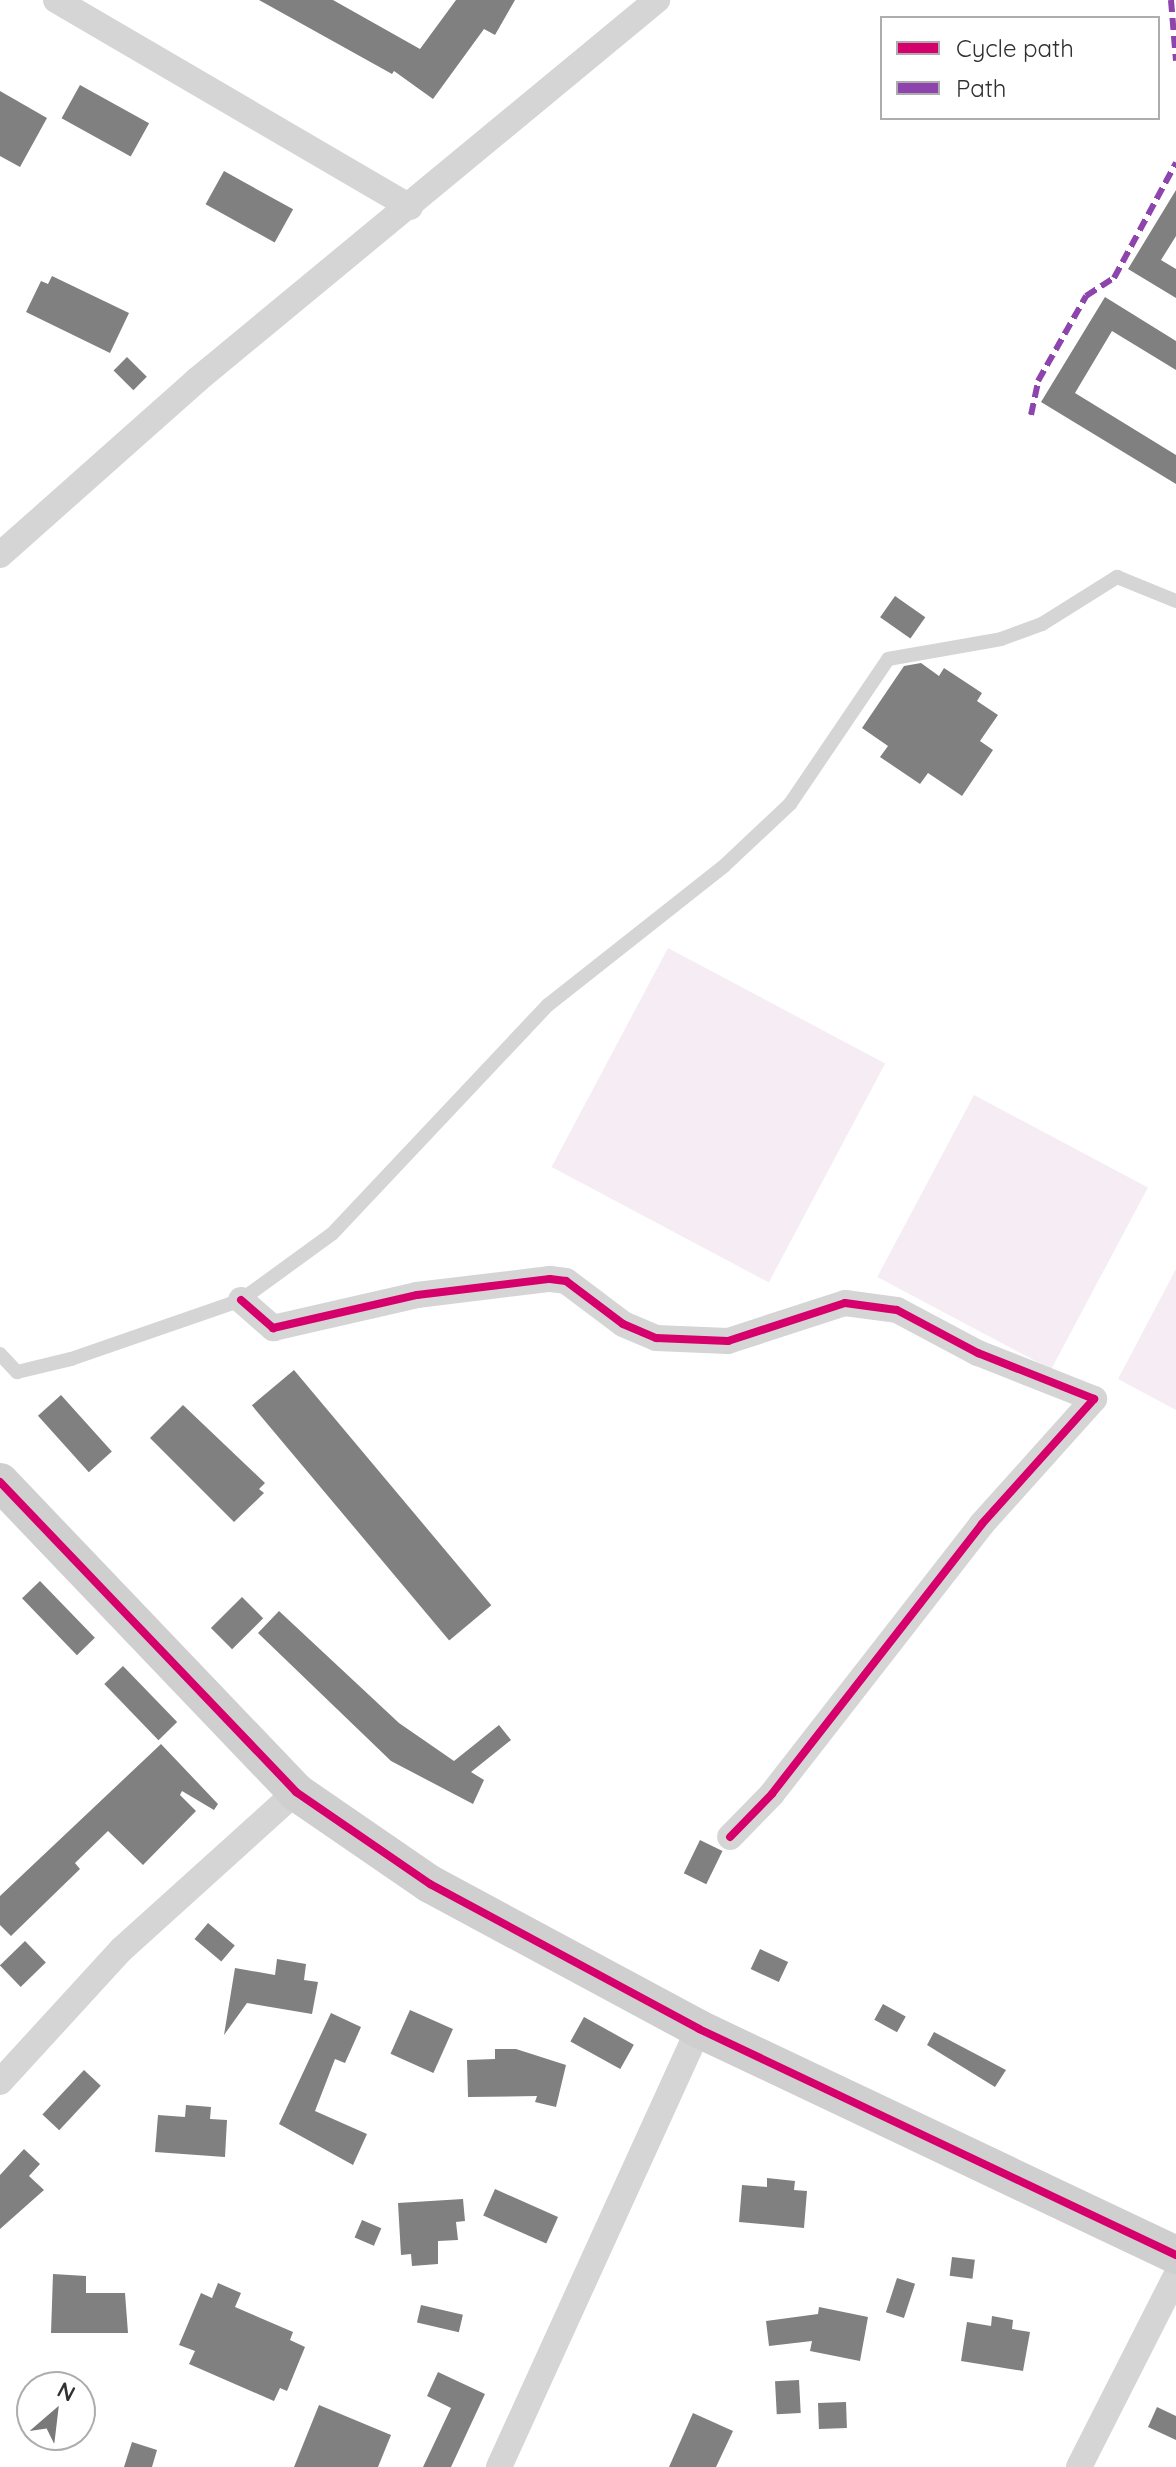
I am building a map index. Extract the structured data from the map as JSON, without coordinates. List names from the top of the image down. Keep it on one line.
{"legend":["Cycle path","Path"],"north":"top right"}
